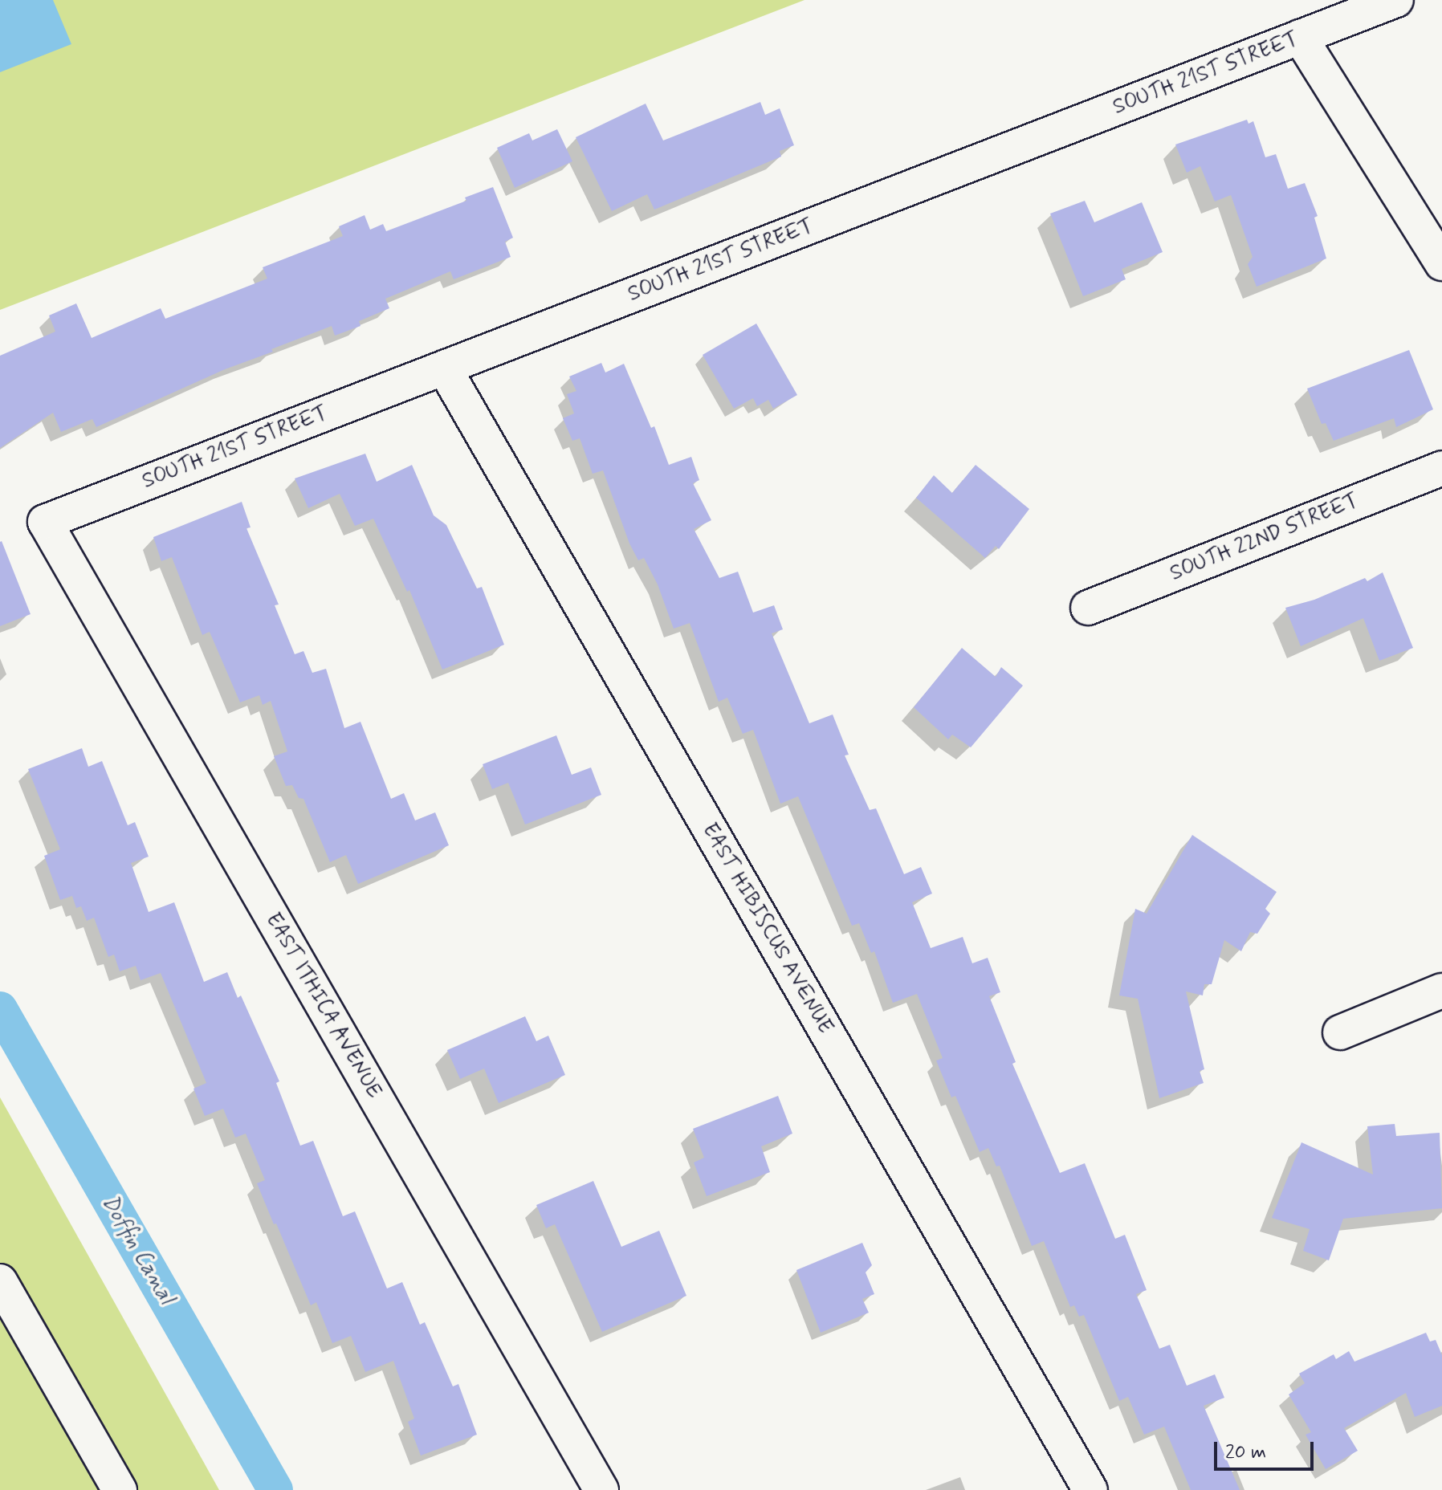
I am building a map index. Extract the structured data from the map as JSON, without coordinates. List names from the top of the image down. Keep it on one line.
{"streets":{"street":["SOUTH 21ST STREET","SOUTH 22ND STREET","EAST HIBISCUS AVENUE","EAST ITHICA AVENUE"]},"crossings":[["SOUTH 21ST STREET","EAST HIBISCUS AVENUE"],["SOUTH 21ST STREET","EAST ITHICA AVENUE"]],"water":["Doffin Canal"],"scale_bar":"20 m"}
